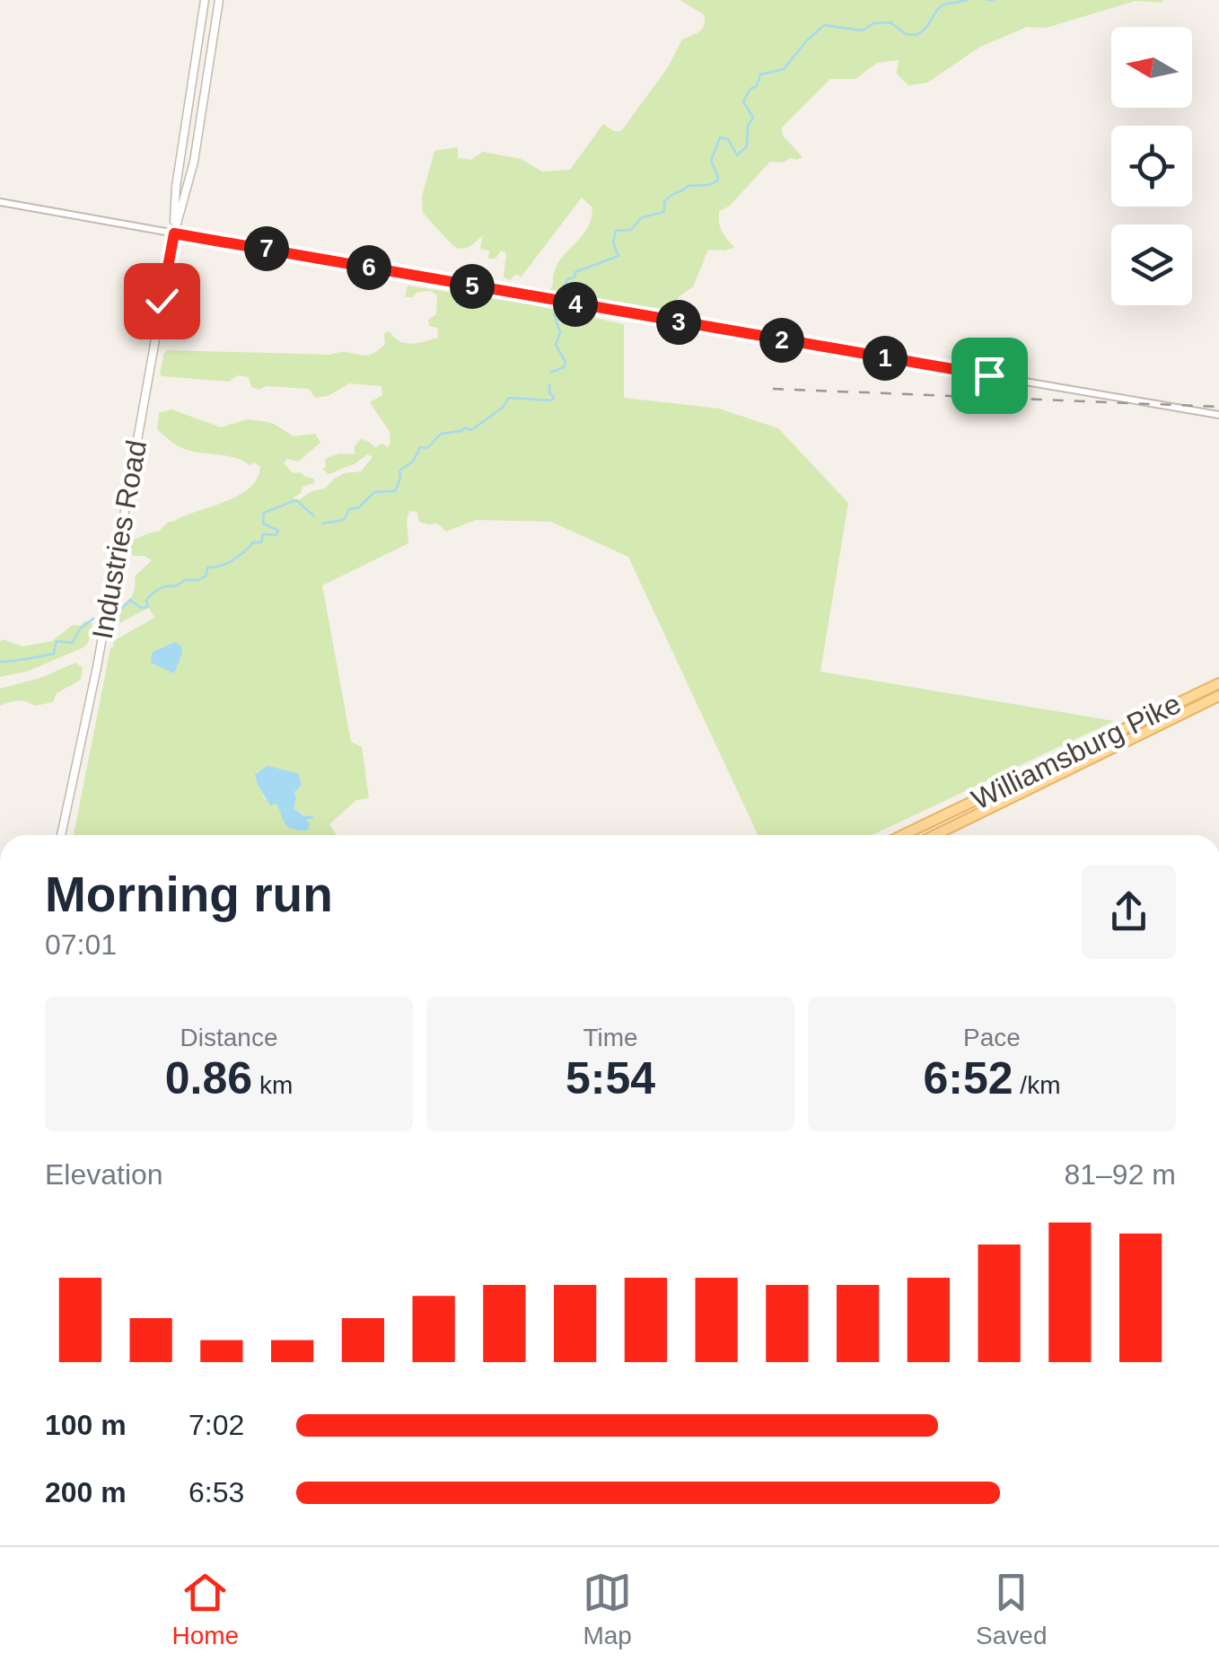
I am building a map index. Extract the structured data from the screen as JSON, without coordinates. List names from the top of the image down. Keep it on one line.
{"streets":{"main road":["Williamsburg Pike"],"street":["Industries Road"]},"north":"left","page":{"pins":["7","6","5","4","3","2","1"],"heading":["Morning run","07:01"],"stats":[["Distance","0.86 km"],["Time","5:54"],["Pace","6:52 /km"]],"chart":["Elevation","81–92 m"],"list":[{"name":"100 m","note":"7:02"},{"name":"200 m","note":"6:53"}],"tabs":["Home","Map","Saved"]}}
